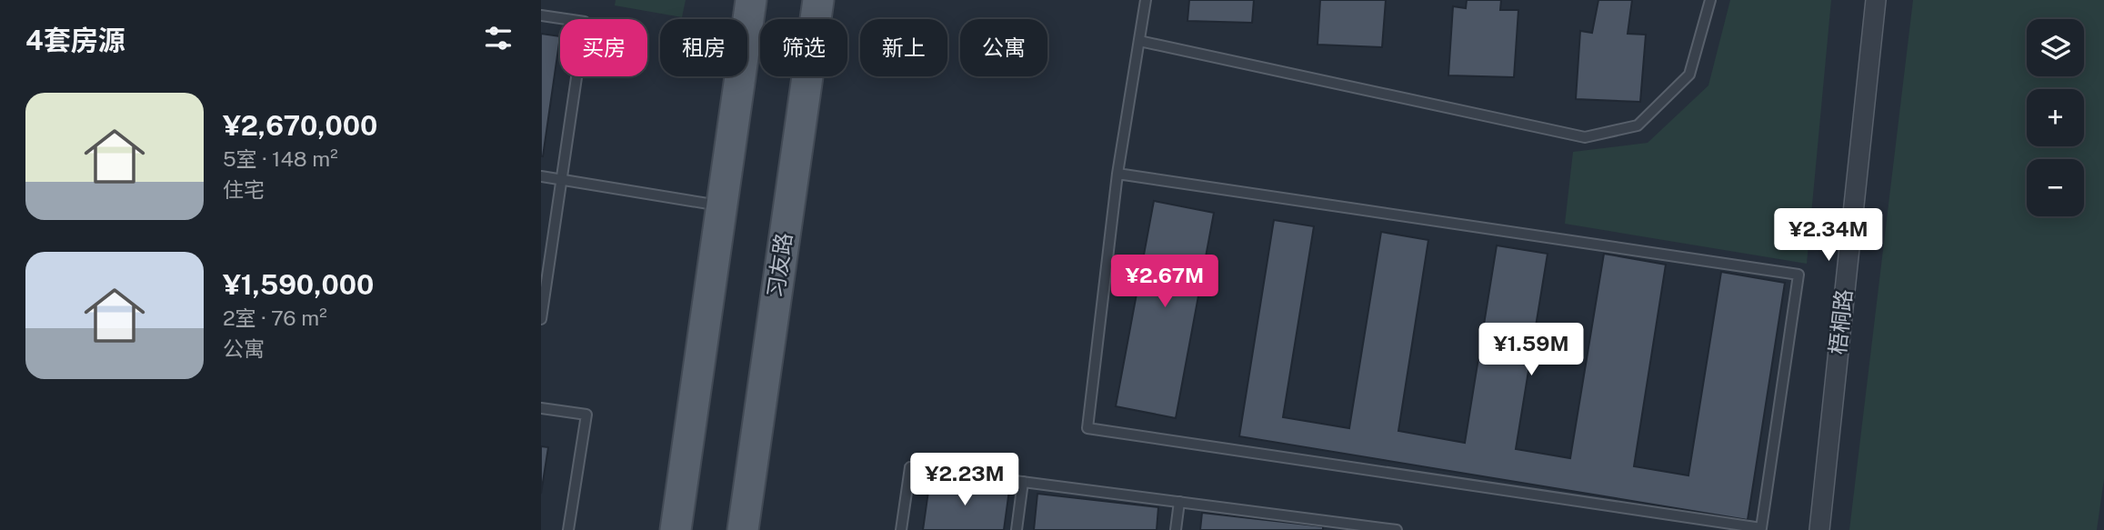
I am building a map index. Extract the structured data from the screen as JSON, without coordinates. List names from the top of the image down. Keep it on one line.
{"streets":{"main road":["习友路"],"street":["梧桐路"]},"page":{"heading":"4套房源","map_buttons":["+","−"],"chip":["买房","租房","筛选","新上","公寓"],"list":[{"name":"¥2,670,000","note":"5室 · 148 m² · 住宅"},{"name":"¥1,590,000","note":"2室 · 76 m² · 公寓"}],"price":["¥2.34M","¥2.67M","¥1.59M","¥2.23M"]}}
